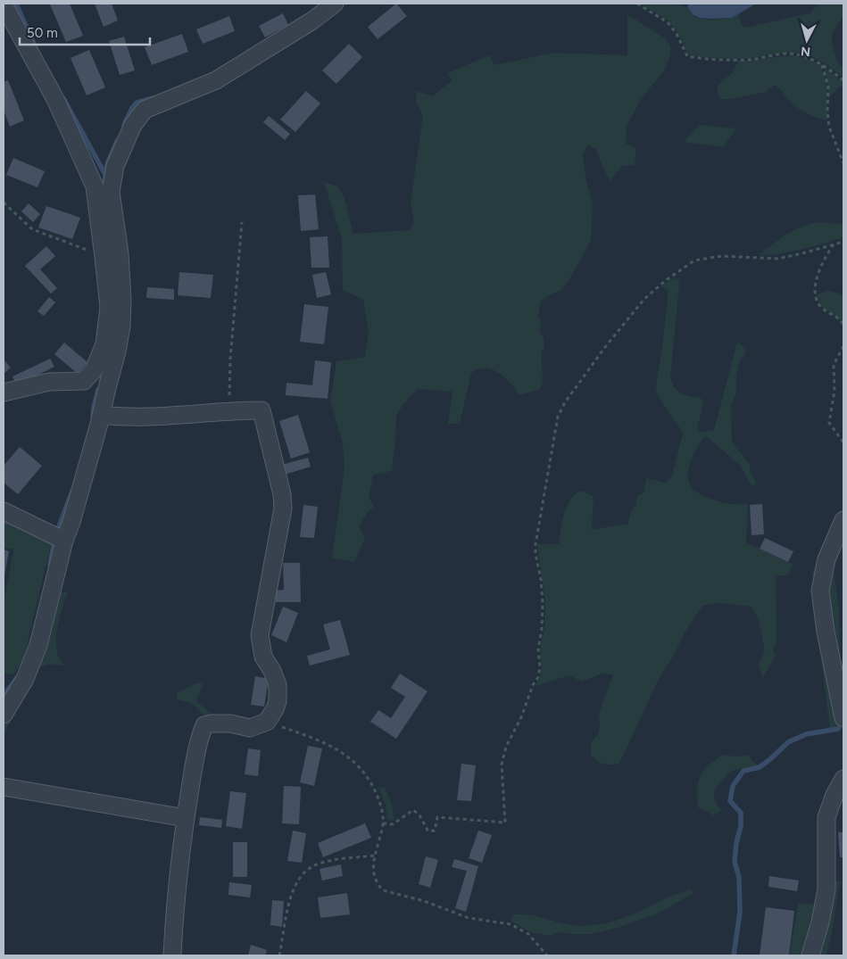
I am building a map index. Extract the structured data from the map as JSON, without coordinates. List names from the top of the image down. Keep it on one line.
{"scale_bar":"50 m","north":"bottom"}
